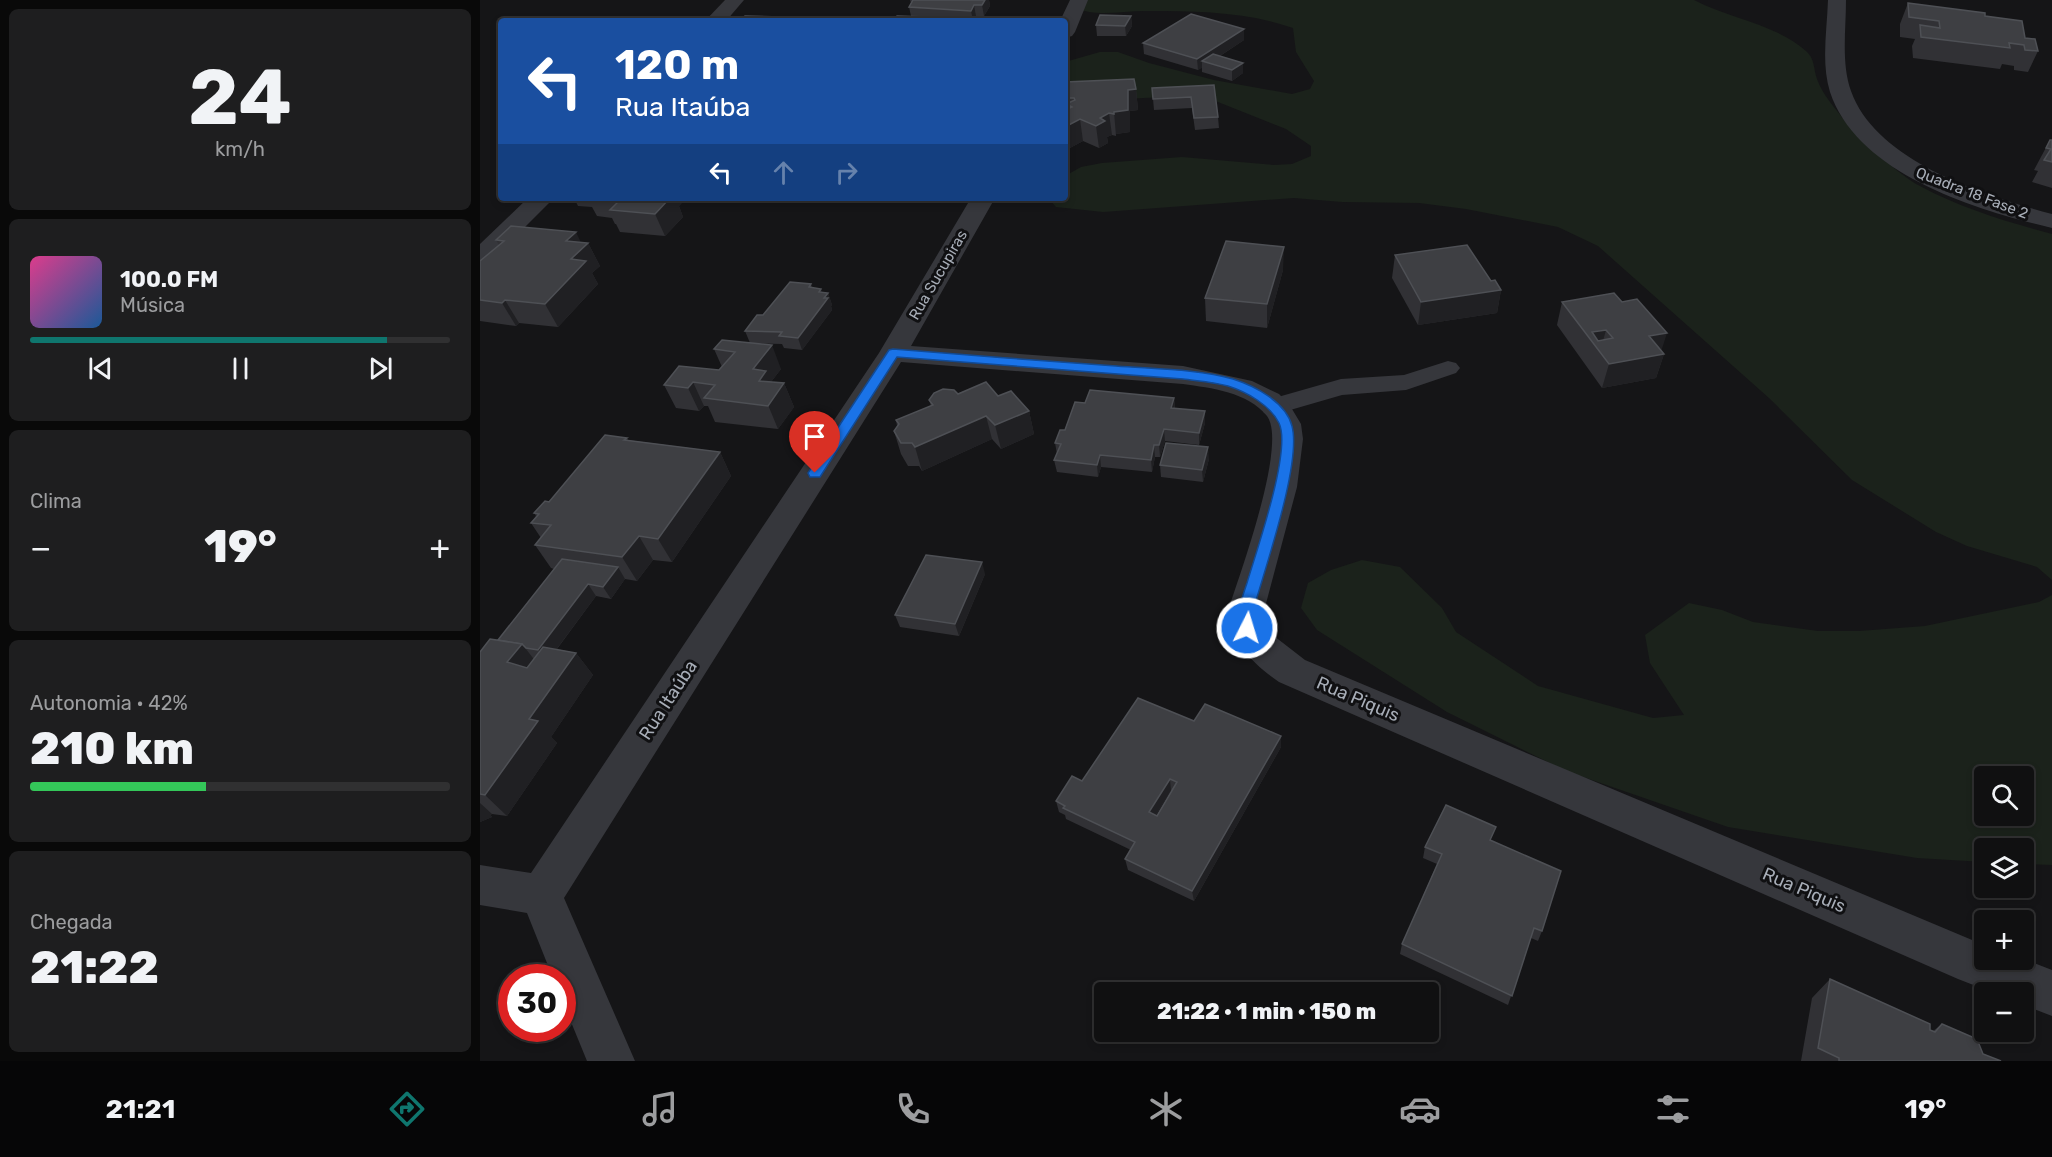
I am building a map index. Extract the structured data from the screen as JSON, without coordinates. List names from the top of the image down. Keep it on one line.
{"streets":{"street":["Quadra 18 Fase 2","Rua Sucupiras","Rua Piquis","Rua Itaúba"]},"crossings":[["Rua Sucupiras","Rua Piquis"],["Rua Sucupiras","Rua Itaúba"],["Rua Piquis","Rua Itaúba"]],"page":{"tile":[["24","km/h"],"Clima",["Autonomia · 42%","210 km"],["Chegada","21:22"]],"turn":["120 m","Rua Itaúba"],"song":["100.0 FM","Música"],"heat":["−","19°","+"],"map_buttons":["+","−"],"limit":"30","trip":"21:22 · 1 min · 150 m","tabs":["21:21","19°"]}}
